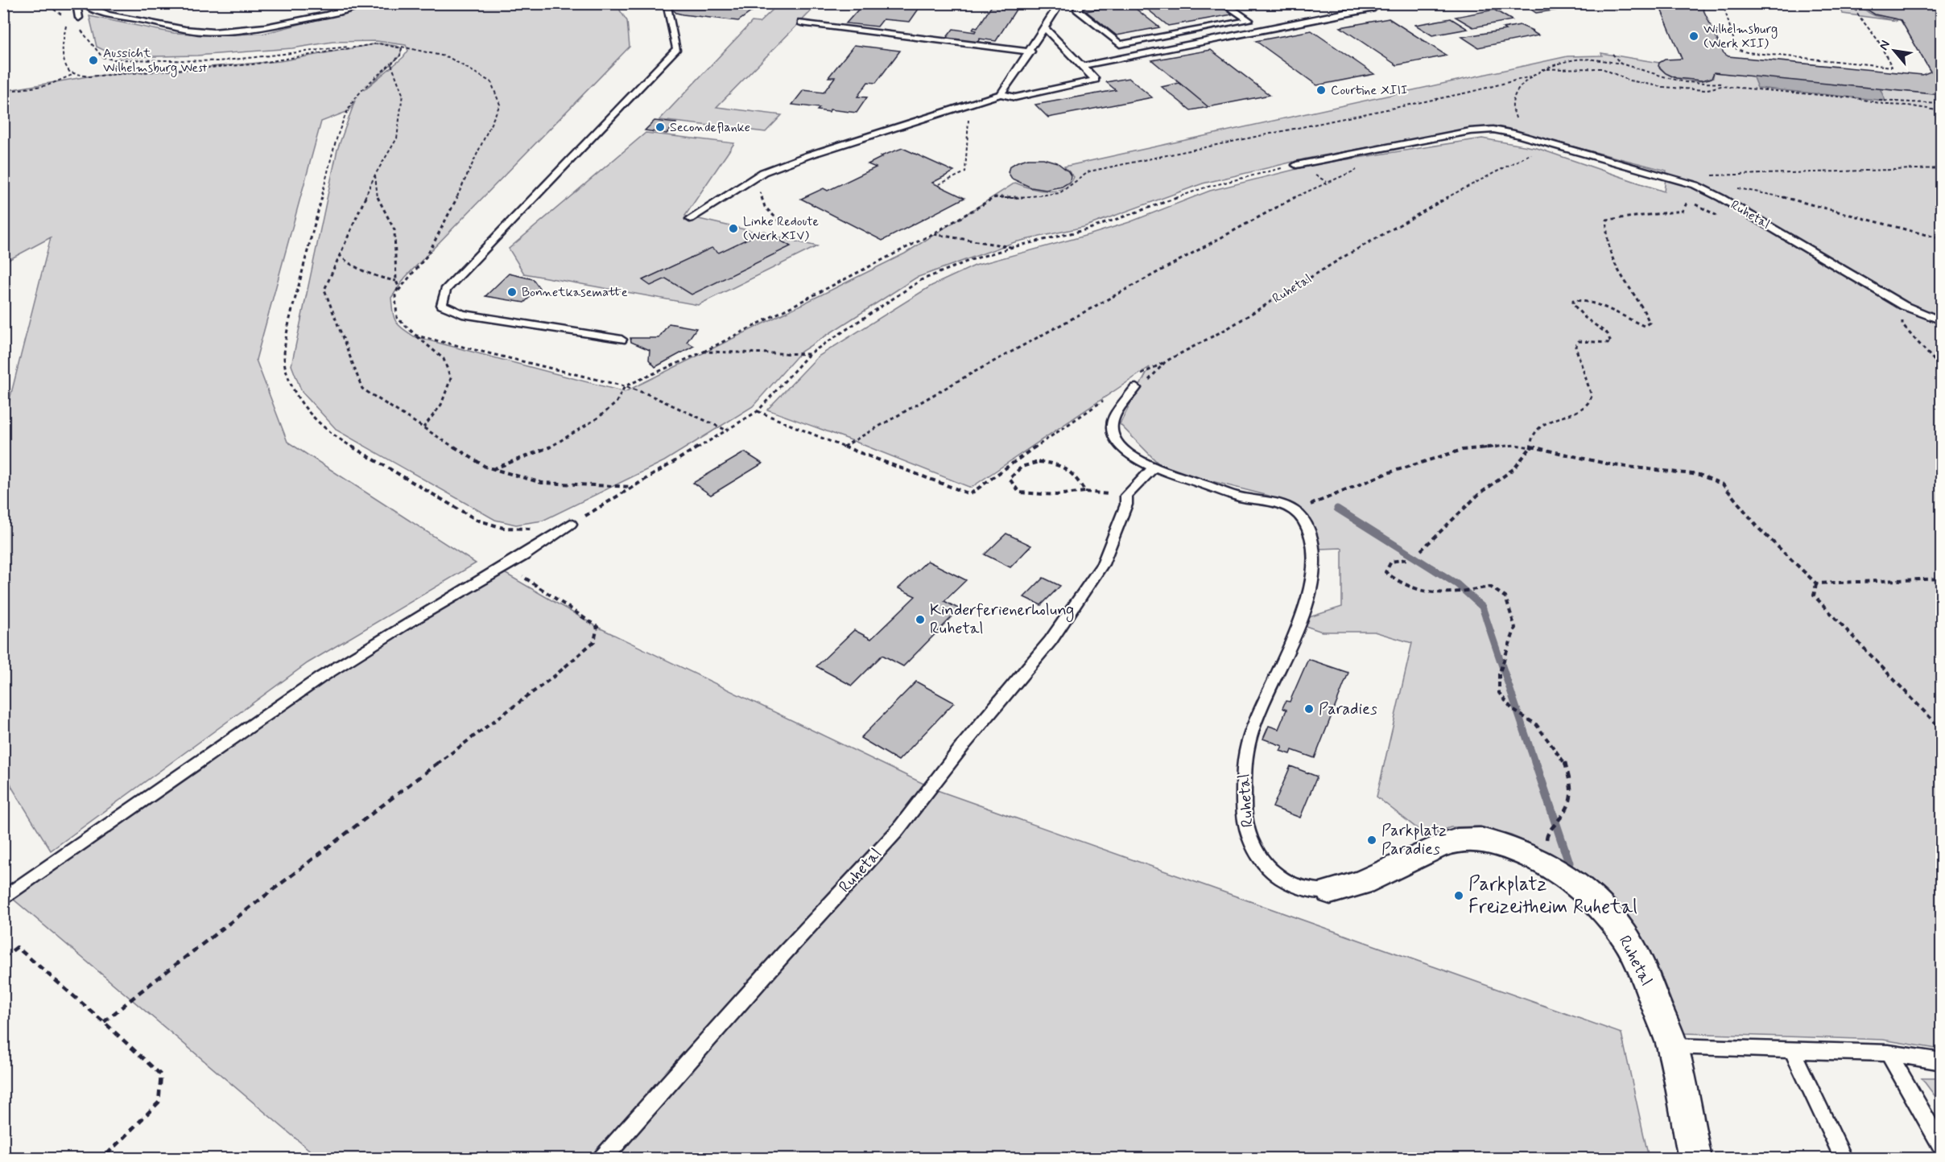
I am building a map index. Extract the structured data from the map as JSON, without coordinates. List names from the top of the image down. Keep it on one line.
{"streets":{"street":["Ruhetal"]},"places":["Wilhelmsburg (Werk XII)","Aussicht Wilhelmsburg West","Courtine XIII","Secondeflanke","Linke Redoute (Werk XIV)","Bonnetkasematte","Kinderferienerholung Ruhetal","Paradies","Parkplatz Paradies","Parkplatz Freizeitheim Ruhetal"],"north":"top left"}
